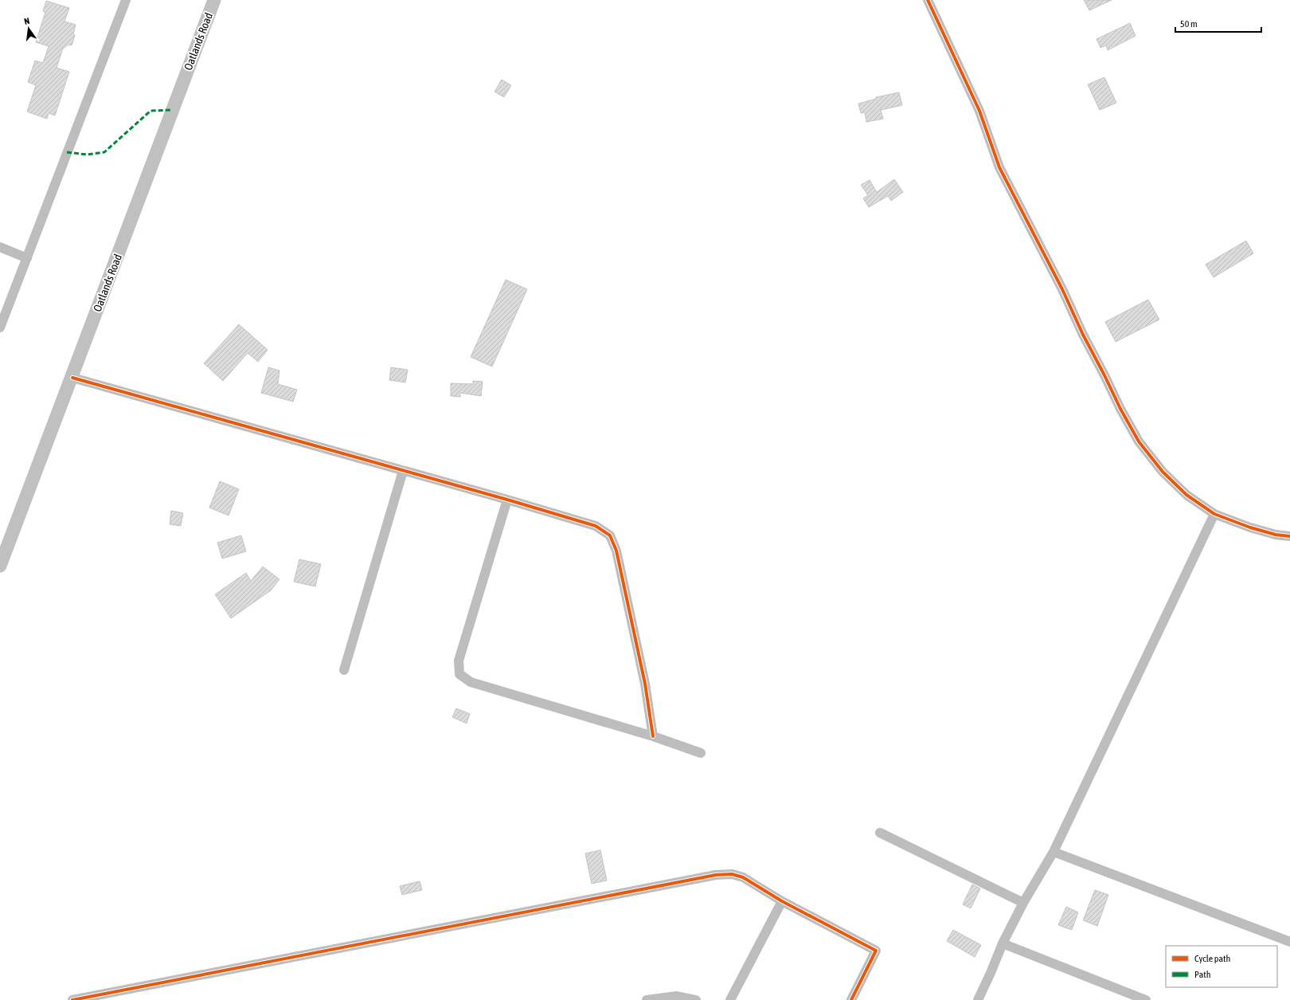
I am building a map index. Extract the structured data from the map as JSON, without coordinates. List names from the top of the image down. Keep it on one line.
{"streets":{"street":["Oatlands Road"]},"legend":["Cycle path","Path"],"scale_bar":"50 m","north":"top"}
